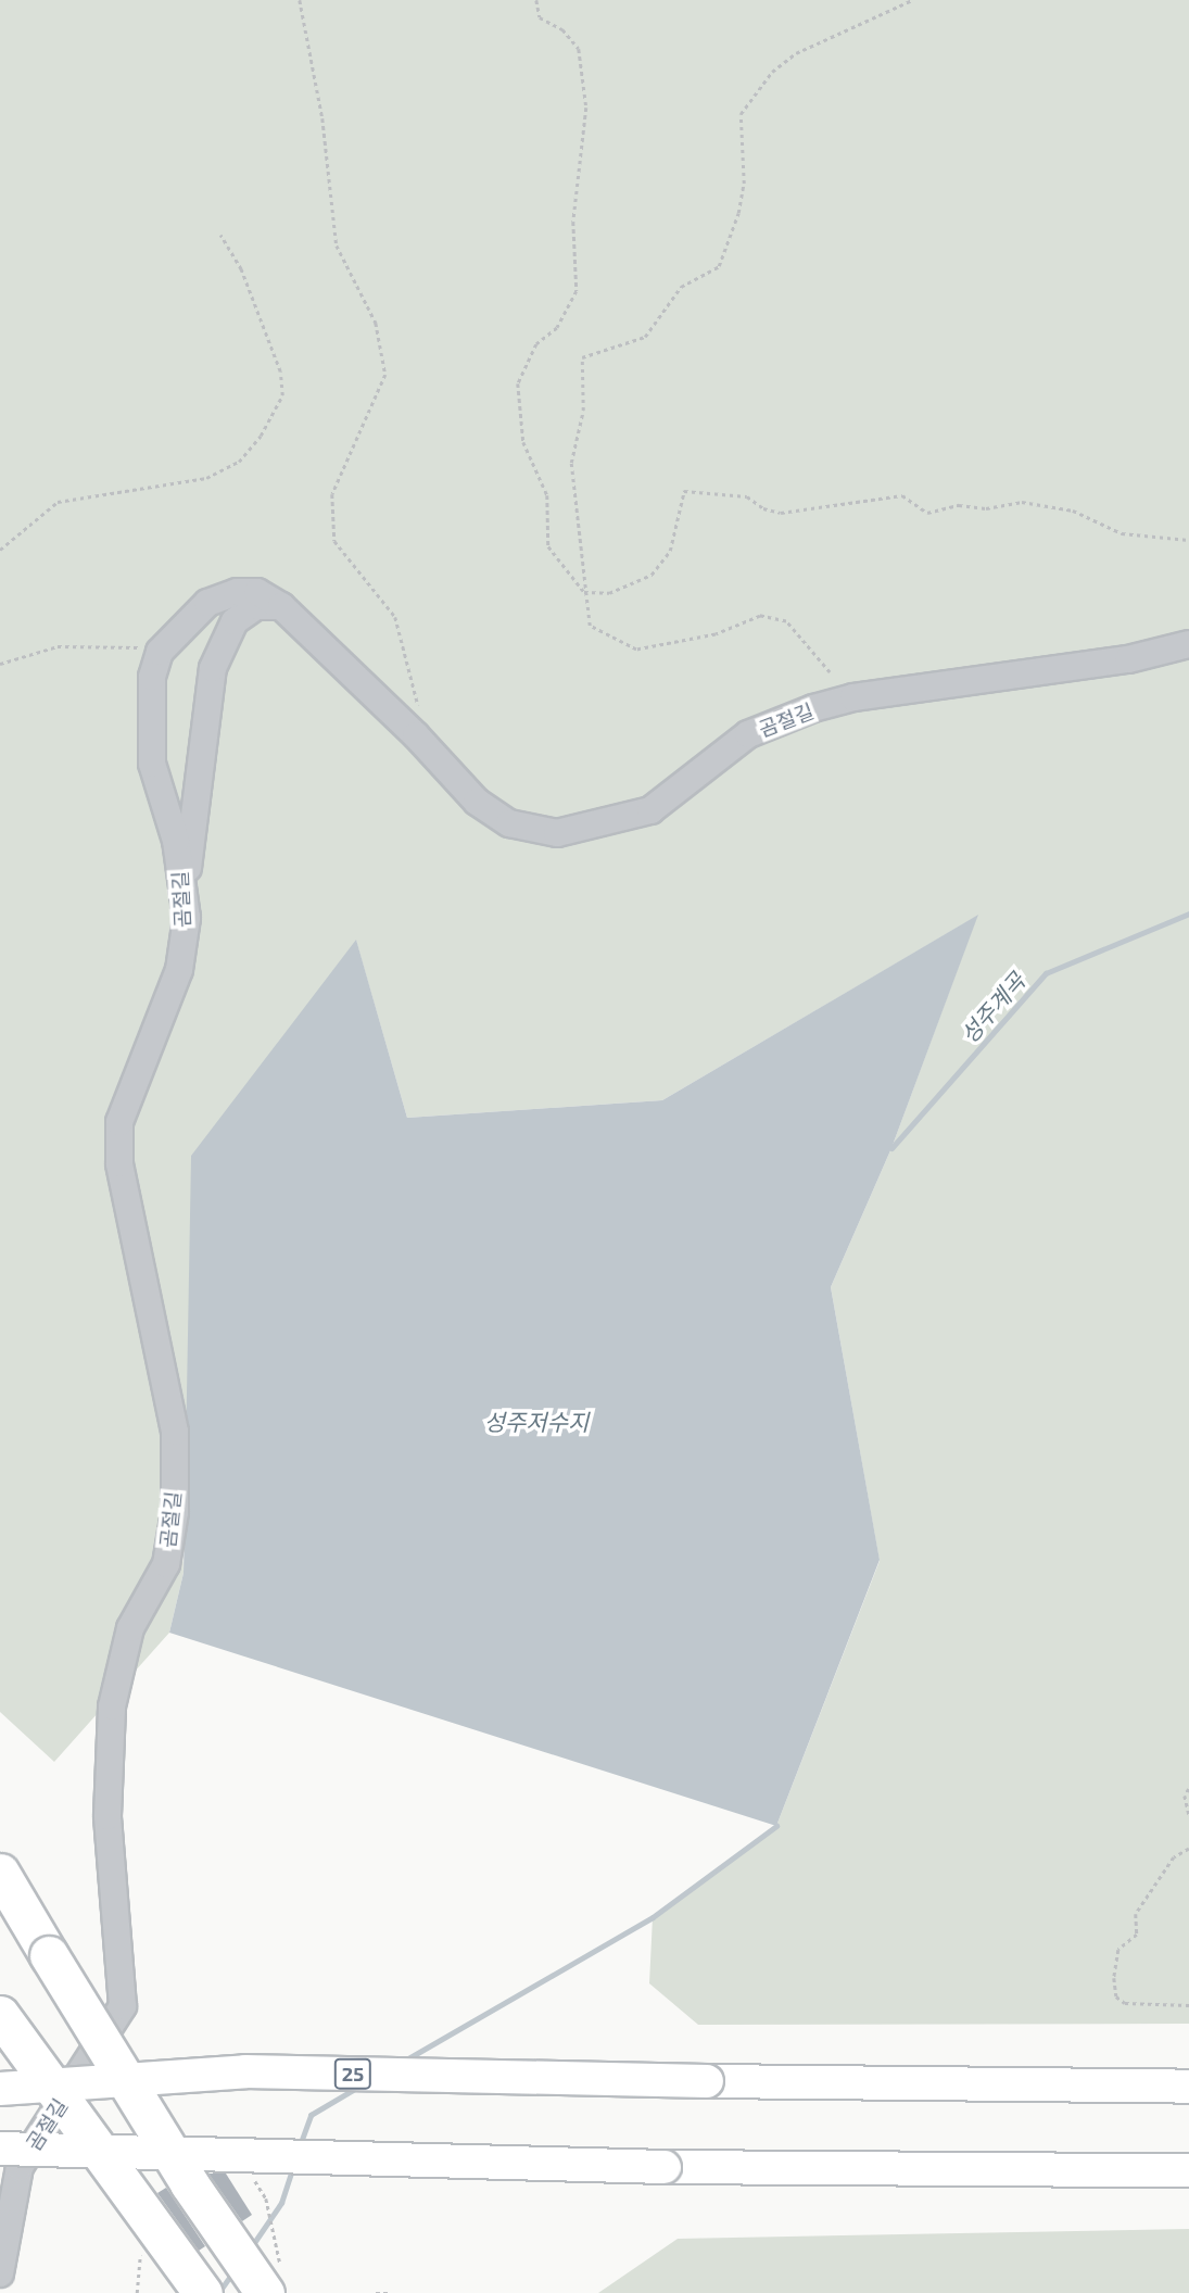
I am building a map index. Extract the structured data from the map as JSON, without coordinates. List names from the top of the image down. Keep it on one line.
{"streets":{"main road":["25"],"street":["곰절길"]},"water":["성주계곡","성주저수지"]}
